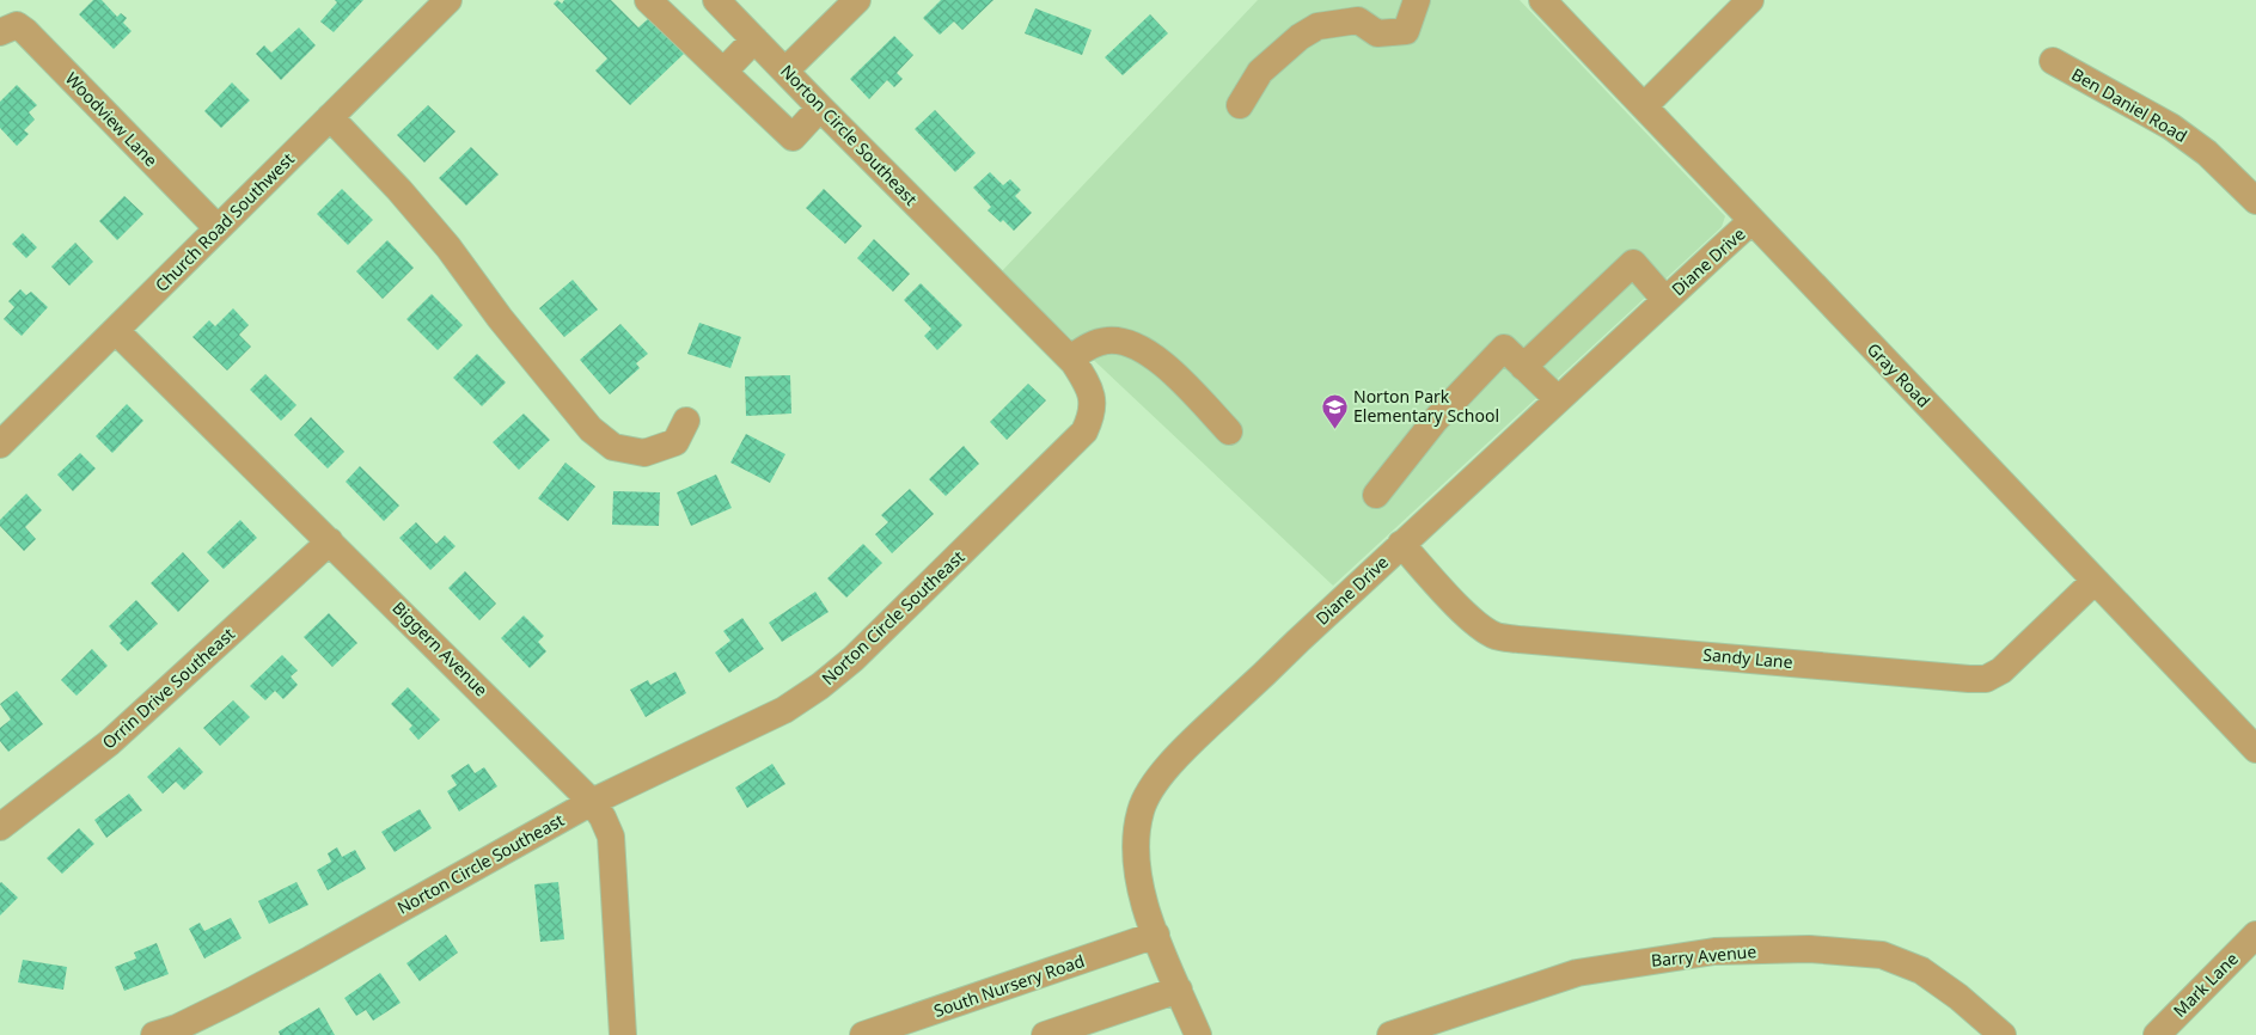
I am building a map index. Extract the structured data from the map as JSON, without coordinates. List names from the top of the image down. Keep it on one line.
{"streets":{"street":["Ben Daniel Road","Woodview Lane","Norton Circle Southeast","Church Road Southwest","Diane Drive","Gray Road","Biggern Avenue","Sandy Lane","Orrin Drive Southeast","Barry Avenue","Mark Lane","South Nursery Road"]},"crossings":[["Woodview Lane","Church Road Southwest"],["Norton Circle Southeast","Biggern Avenue"],["Church Road Southwest","Biggern Avenue"],["Diane Drive","Gray Road"],["Diane Drive","Sandy Lane"],["Diane Drive","South Nursery Road"],["Gray Road","Sandy Lane"],["Biggern Avenue","Orrin Drive Southeast"]],"places":{"school or university":["Norton Park Elementary School"]}}
